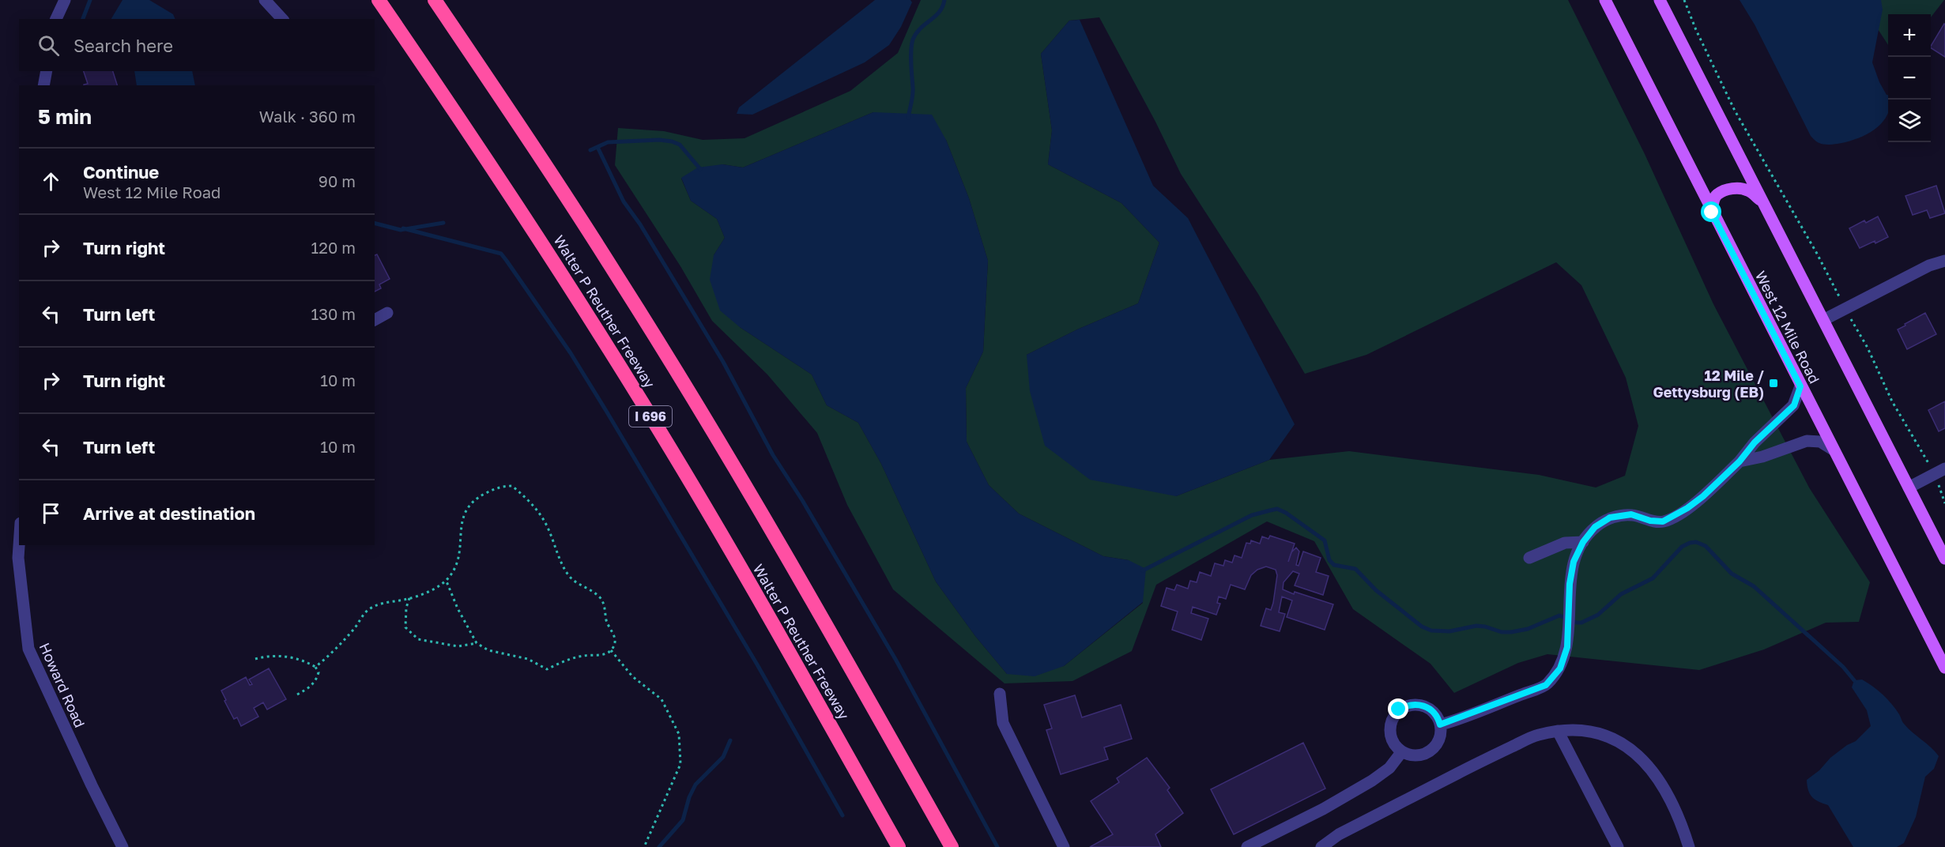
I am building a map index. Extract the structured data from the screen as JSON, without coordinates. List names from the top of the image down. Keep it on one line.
{"streets":{"highway":["Walter P Reuther Freeway","I 696"],"main road":["West 12 Mile Road"],"street":["Howard Road"]},"places":{"transit":["12 Mile / Gettysburg (EB)"]},"page":{"map_buttons":["+","−"],"search":"Search here","heading":["5 min","Walk · 360 m"],"list":[["Continue","West 12 Mile Road","90 m"],["Turn right","120 m"],["Turn left","130 m"],["Turn right","10 m"],["Turn left","10 m"],"Arrive at destination"]}}
